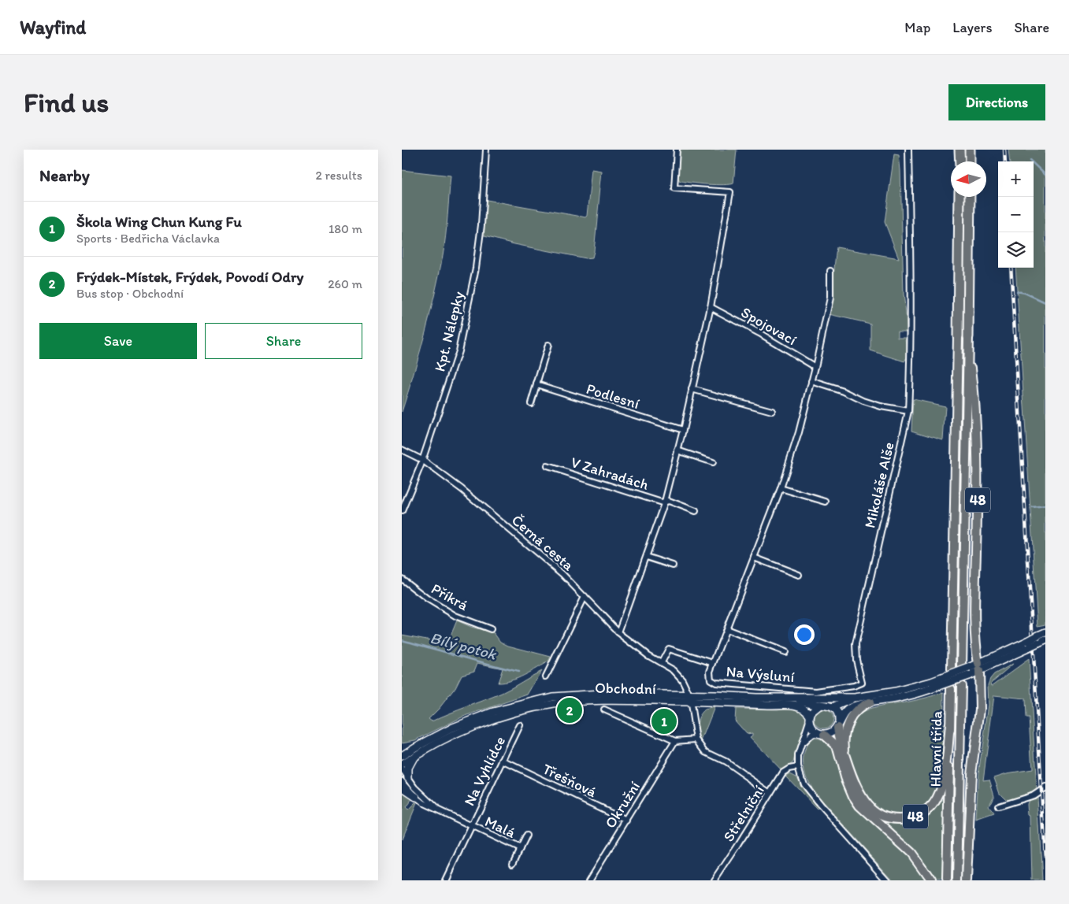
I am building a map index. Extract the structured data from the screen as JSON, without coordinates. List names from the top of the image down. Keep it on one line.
{"streets":{"highway":["48","Hlavní třída"],"main road":["Obchodní"],"street":["Spojovací","Kpt. Nálepky","Podlesní","V Zahradách","Mikoláše Alše","Černá cesta","Příkrá","Na Výsluní","Na Vyhlídce","Třešňová","Okružní","Střelniční","Malá"]},"crossings":[["Spojovací","Na Výsluní"],["Kpt. Nálepky","Černá cesta"],["Mikoláše Alše","Na Výsluní"],["48","Obchodní"],["48","Hlavní třída"],["Černá cesta","Obchodní"],["Na Vyhlídce","Třešňová"],["Na Vyhlídce","Malá"],["Třešňová","Okružní"]],"water":["Bílý potok"],"north":"left","page":{"header":"Wayfind","nav":["Map","Layers","Share"],"buttons":["Directions",["Save","Share"]],"title":"Find us","heading":["Nearby","2 results"],"map_buttons":["+","−"],"list":[{"mark":"1","name":"Škola Wing Chun Kung Fu","note":"Sports · Bedřicha Václavka","value":"180 m"},{"mark":"2","name":"Frýdek-Místek, Frýdek, Povodí Odry","note":"Bus stop · Obchodní","value":"260 m"}],"pins":["2","1"]}}
